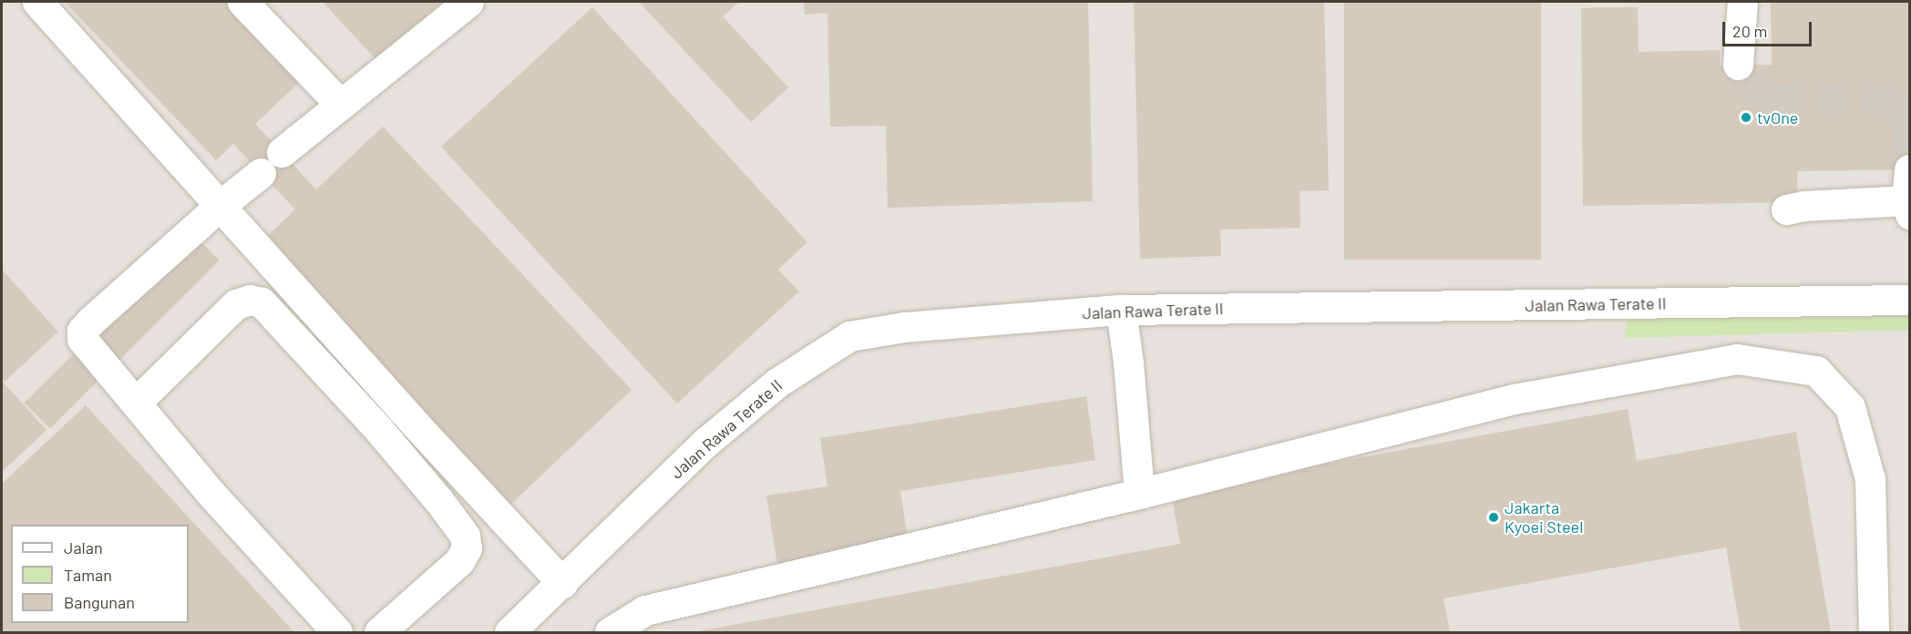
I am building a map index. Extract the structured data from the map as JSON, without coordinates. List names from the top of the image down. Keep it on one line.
{"streets":{"street":["Jalan Rawa Terate II"]},"places":["tvOne","Jakarta Kyoei Steel"],"legend":["Jalan","Taman","Bangunan"],"scale_bar":"20 m"}
